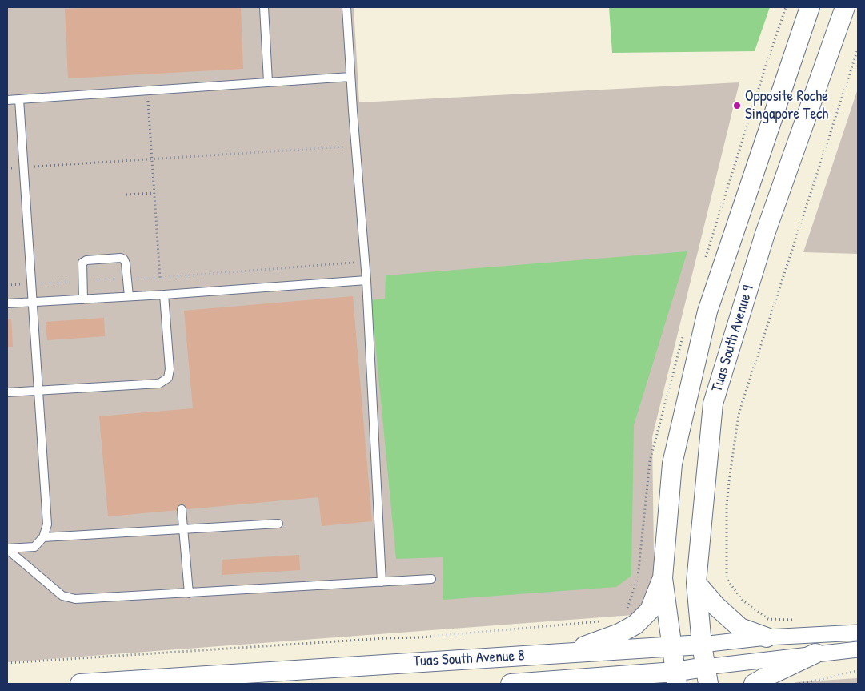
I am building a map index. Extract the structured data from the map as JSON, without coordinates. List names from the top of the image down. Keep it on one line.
{"streets":{"street":["Tuas South Avenue 9","Tuas South Avenue 8"]},"crossings":[["Tuas South Avenue 9","Tuas South Avenue 8"]],"places":["Opposite Roche Singapore Tech"]}
